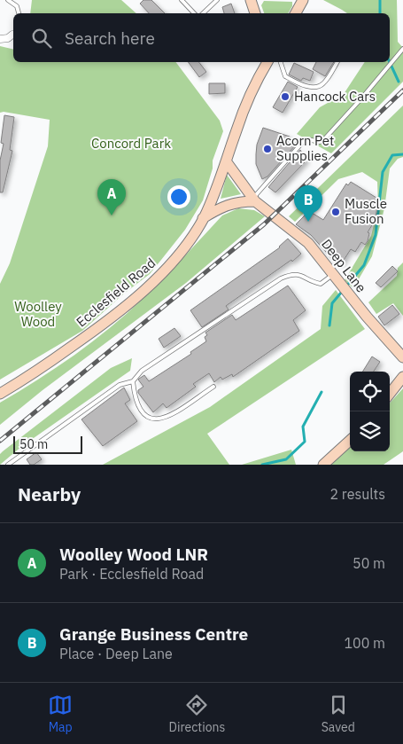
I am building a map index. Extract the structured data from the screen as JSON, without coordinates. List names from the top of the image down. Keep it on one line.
{"streets":{"main road":["Deep Lane","Ecclesfield Road"]},"crossings":[["Deep Lane","Ecclesfield Road"]],"parks":["Concord Park","Woolley Wood"],"places":["Hancock Cars","Acorn Pet Supplies","Muscle Fusion"],"scale_bar":"50 m","page":{"search":"Search here","pins":["A","B"],"scale":"50 m","heading":["Nearby","2 results"],"list":[{"mark":"A","name":"Woolley Wood LNR","note":"Park · Ecclesfield Road","value":"50 m"},{"mark":"B","name":"Grange Business Centre","note":"Place · Deep Lane","value":"100 m"}],"nav":["Map","Directions","Saved"]}}
